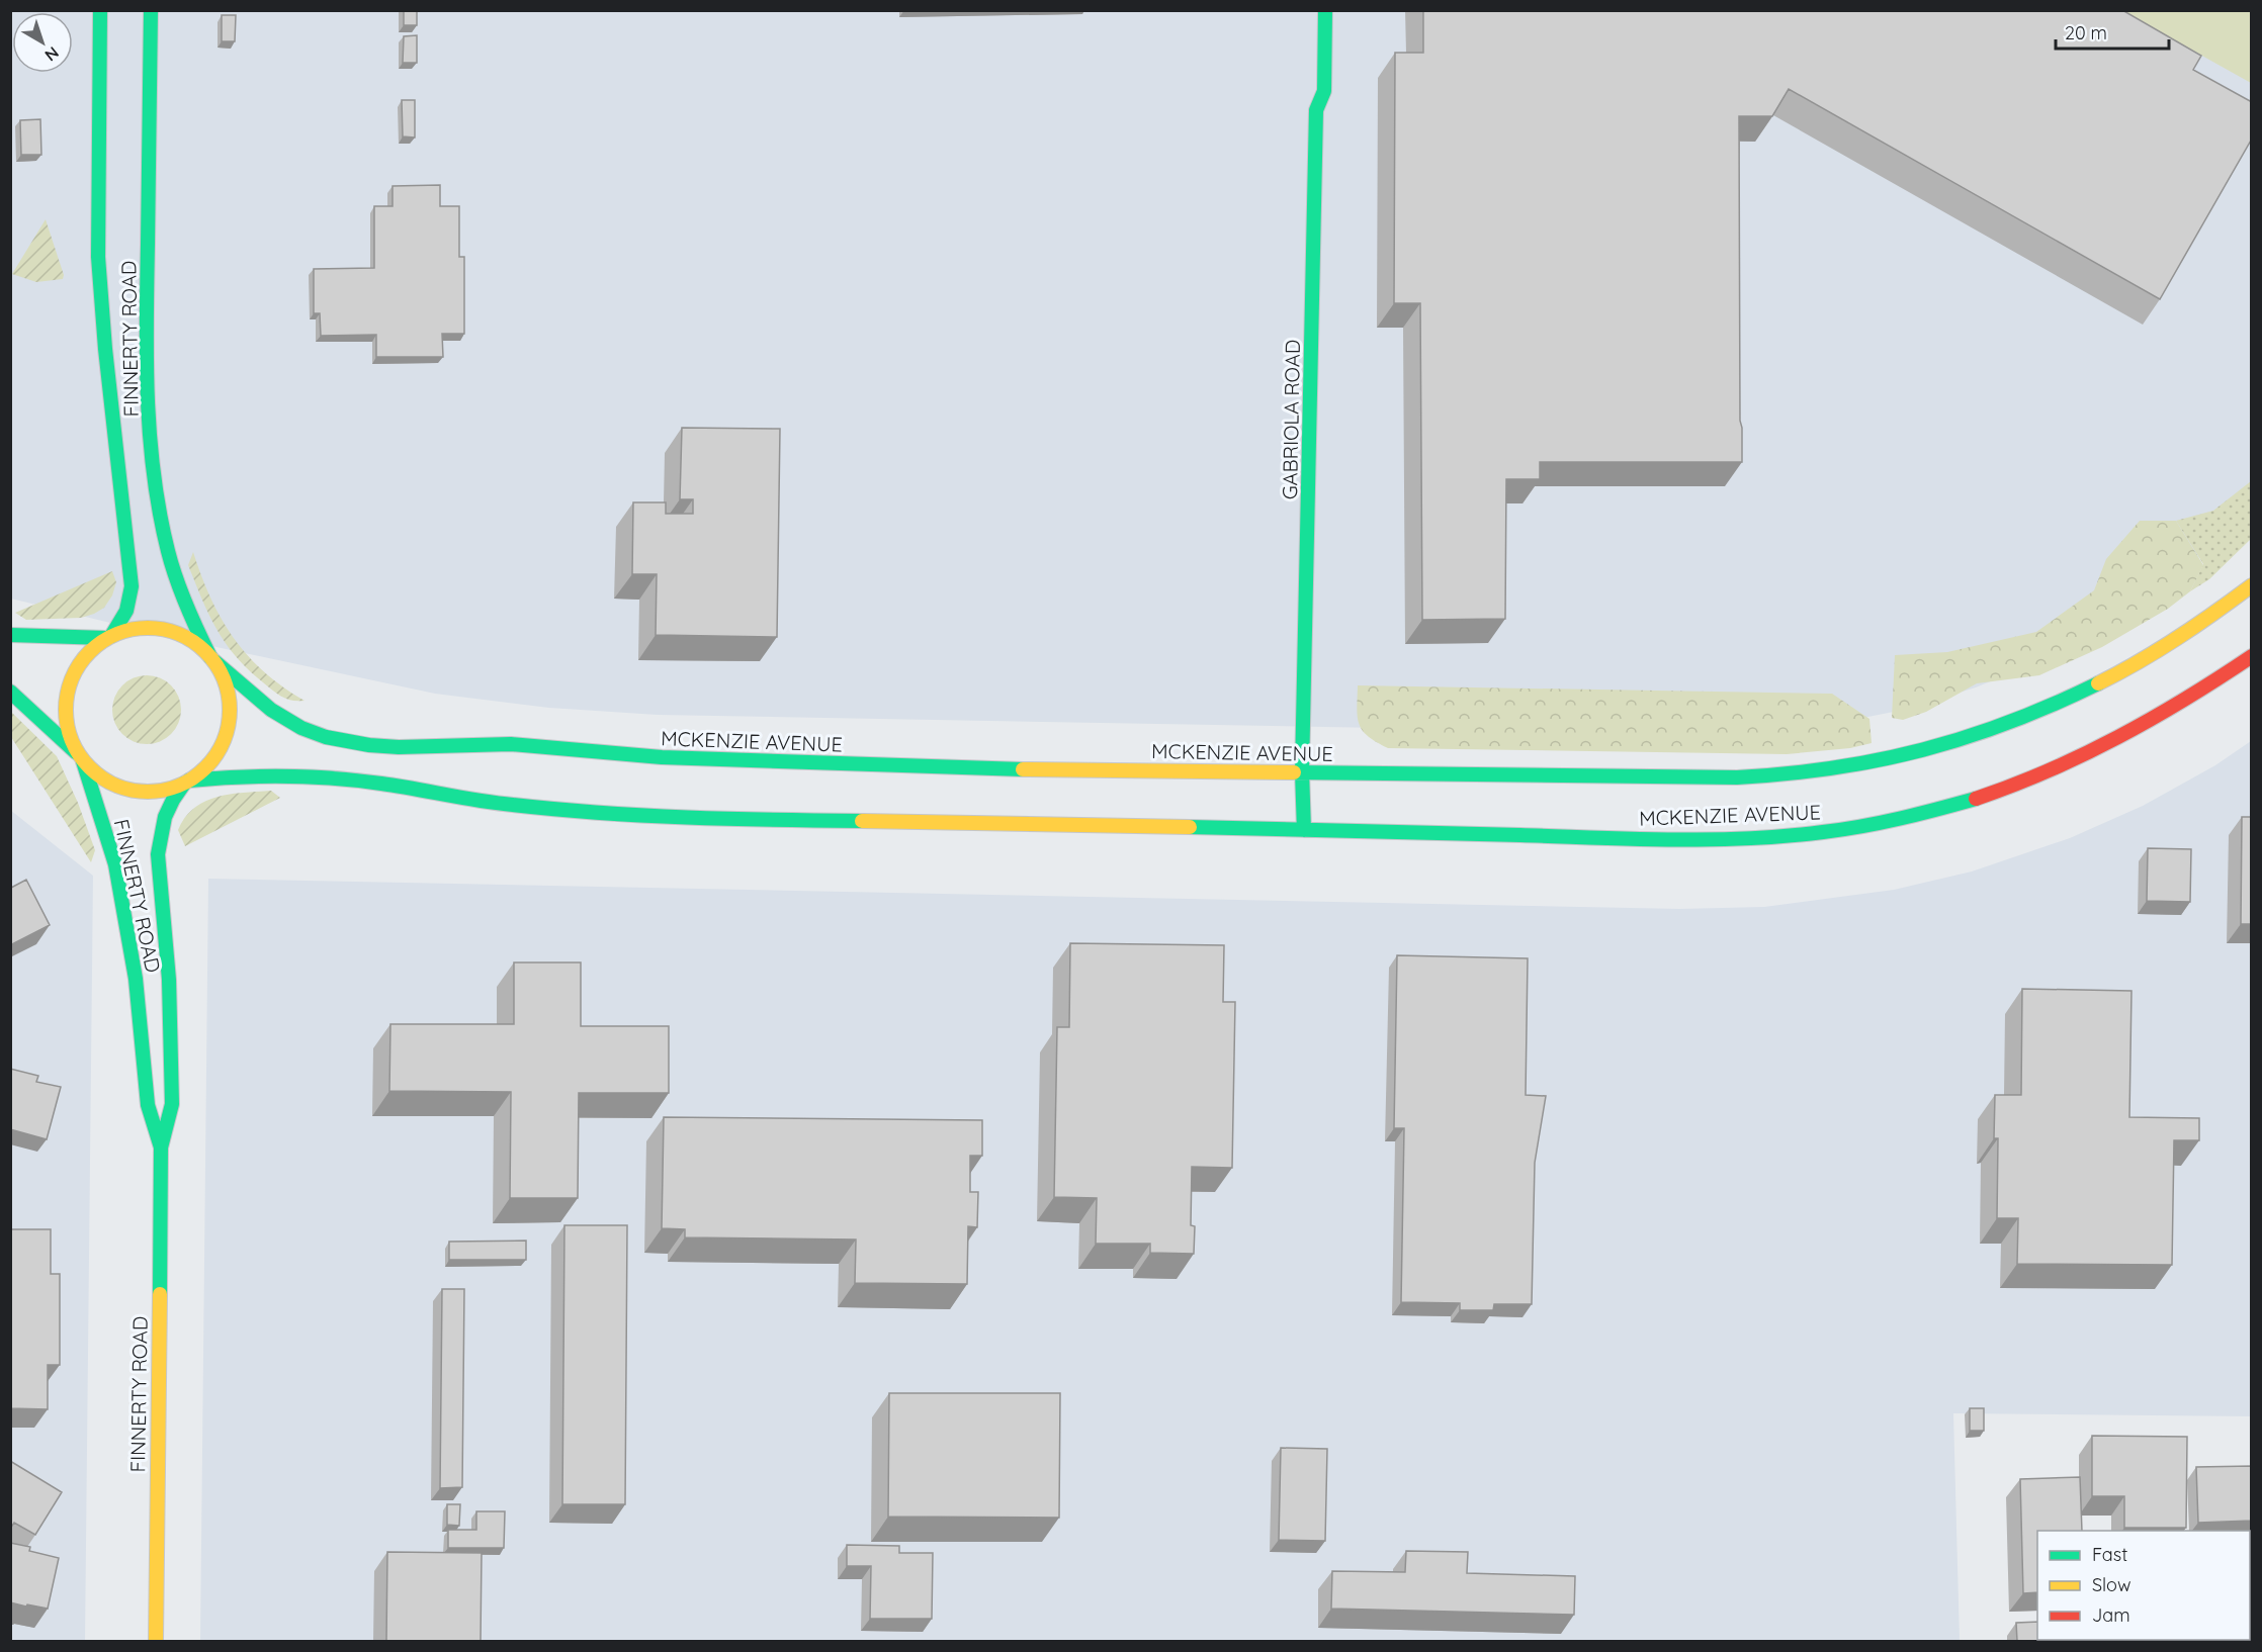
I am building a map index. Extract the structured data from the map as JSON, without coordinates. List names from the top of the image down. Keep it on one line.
{"streets":{"main road":["FINNERTY ROAD","GABRIOLA ROAD","MCKENZIE AVENUE"]},"crossings":[["FINNERTY ROAD","MCKENZIE AVENUE"],["GABRIOLA ROAD","MCKENZIE AVENUE"]],"legend":["Fast","Slow","Jam"],"scale_bar":"20 m","north":"bottom right"}
